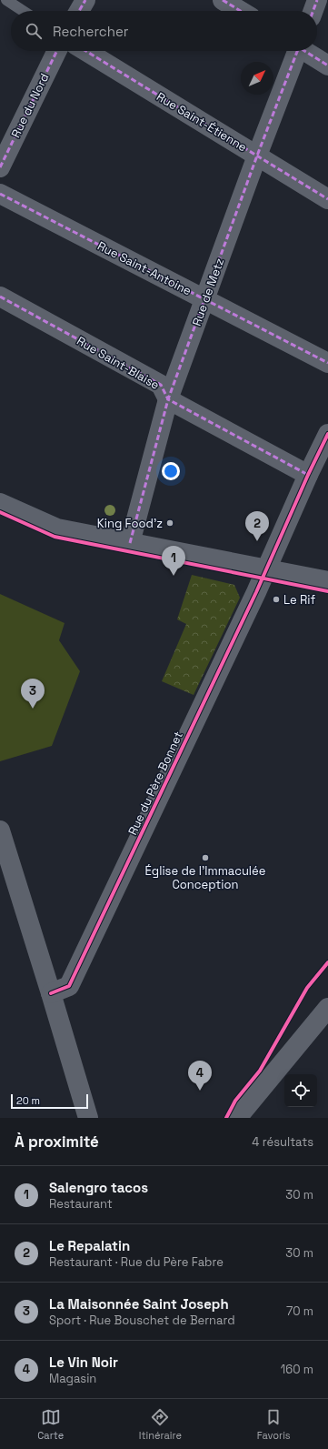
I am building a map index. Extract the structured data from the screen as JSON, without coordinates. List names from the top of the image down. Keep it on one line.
{"streets":{"street":["Rue du Nord","Rue Saint-Étienne","Rue Saint-Antoine","Rue de Metz","Rue Saint-Blaise","Rue du Père Bonnet"]},"crossings":[["Rue Saint-Étienne","Rue de Metz"],["Rue Saint-Antoine","Rue de Metz"],["Rue de Metz","Rue Saint-Blaise"],["Rue Saint-Blaise","Rue du Père Bonnet"]],"places":["King Food'z","Le Rif","Église de l'Immaculée Conception"],"scale_bar":"20 m","north":"top right","page":{"search":"Rechercher","pins":["2","1","3","4"],"scale":"20 m","heading":["À proximité","4 résultats"],"list":[{"mark":"1","name":"Salengro tacos","note":"Restaurant","value":"30 m"},{"mark":"2","name":"Le Repalatin","note":"Restaurant · Rue du Père Fabre","value":"30 m"},{"mark":"3","name":"La Maisonnée Saint Joseph","note":"Sport · Rue Bouschet de Bernard","value":"70 m"},{"mark":"4","name":"Le Vin Noir","note":"Magasin","value":"160 m"}],"nav":["Carte","Itinéraire","Favoris"]}}
